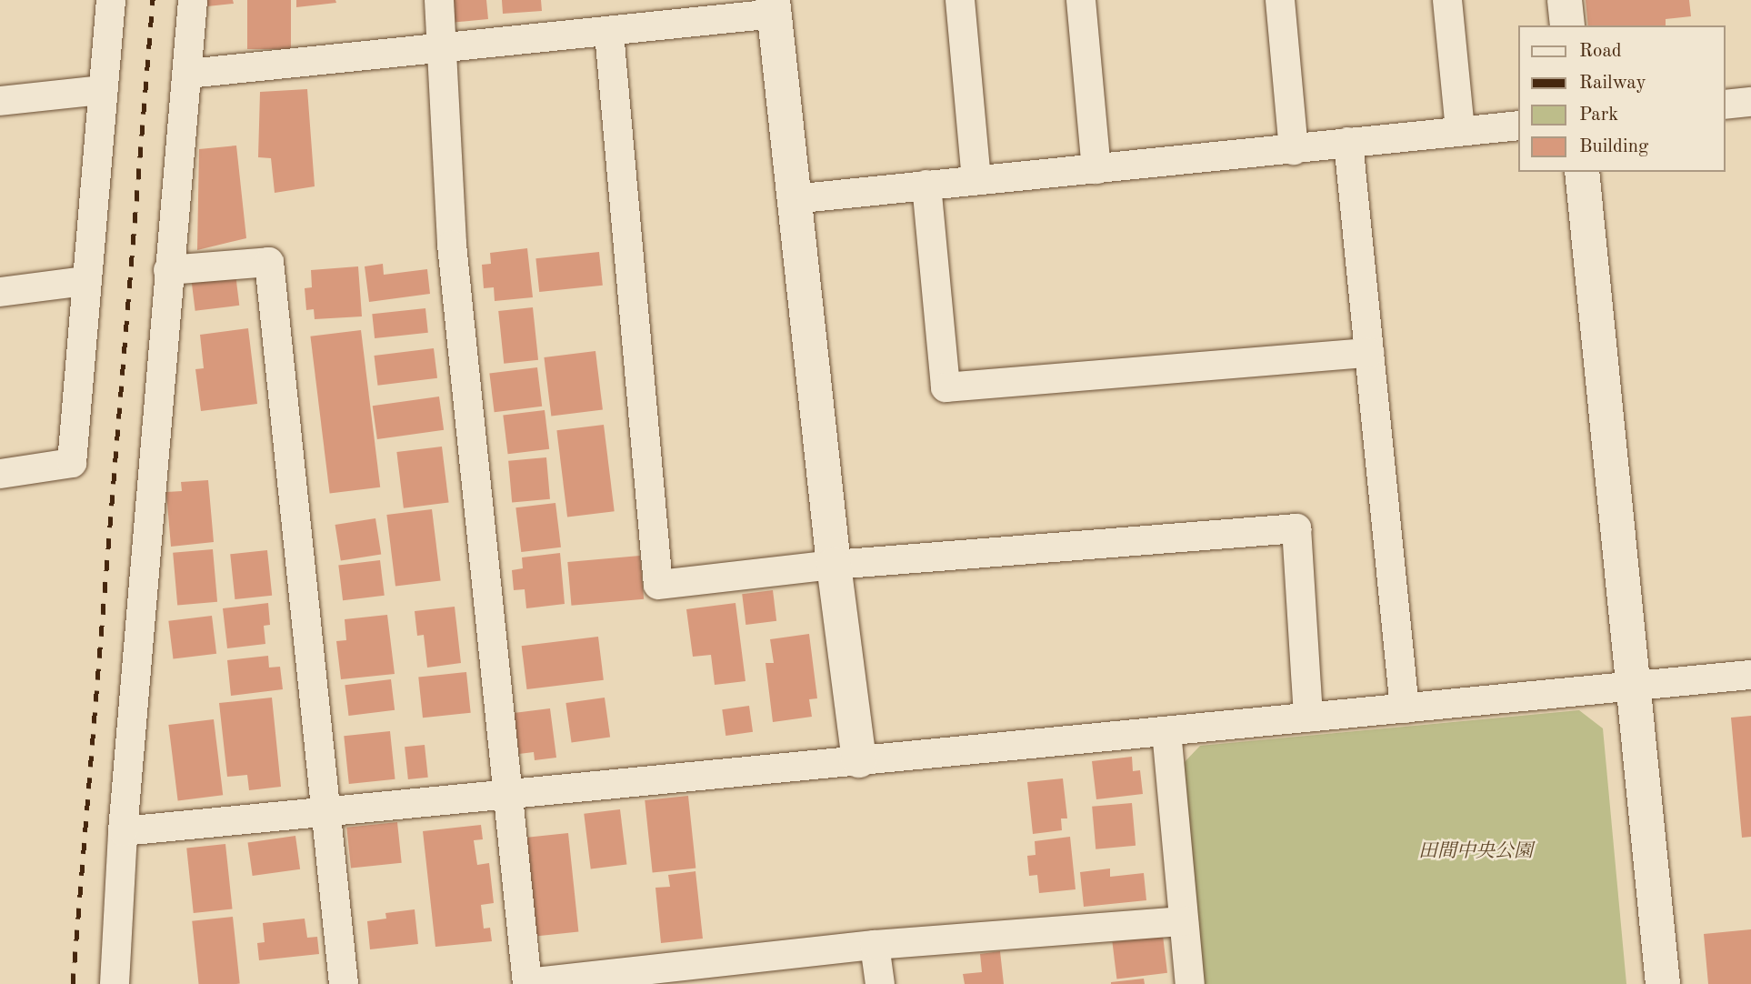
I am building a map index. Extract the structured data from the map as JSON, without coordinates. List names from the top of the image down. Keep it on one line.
{"parks":["田間中央公園"],"legend":["Road","Railway","Park","Building"]}
